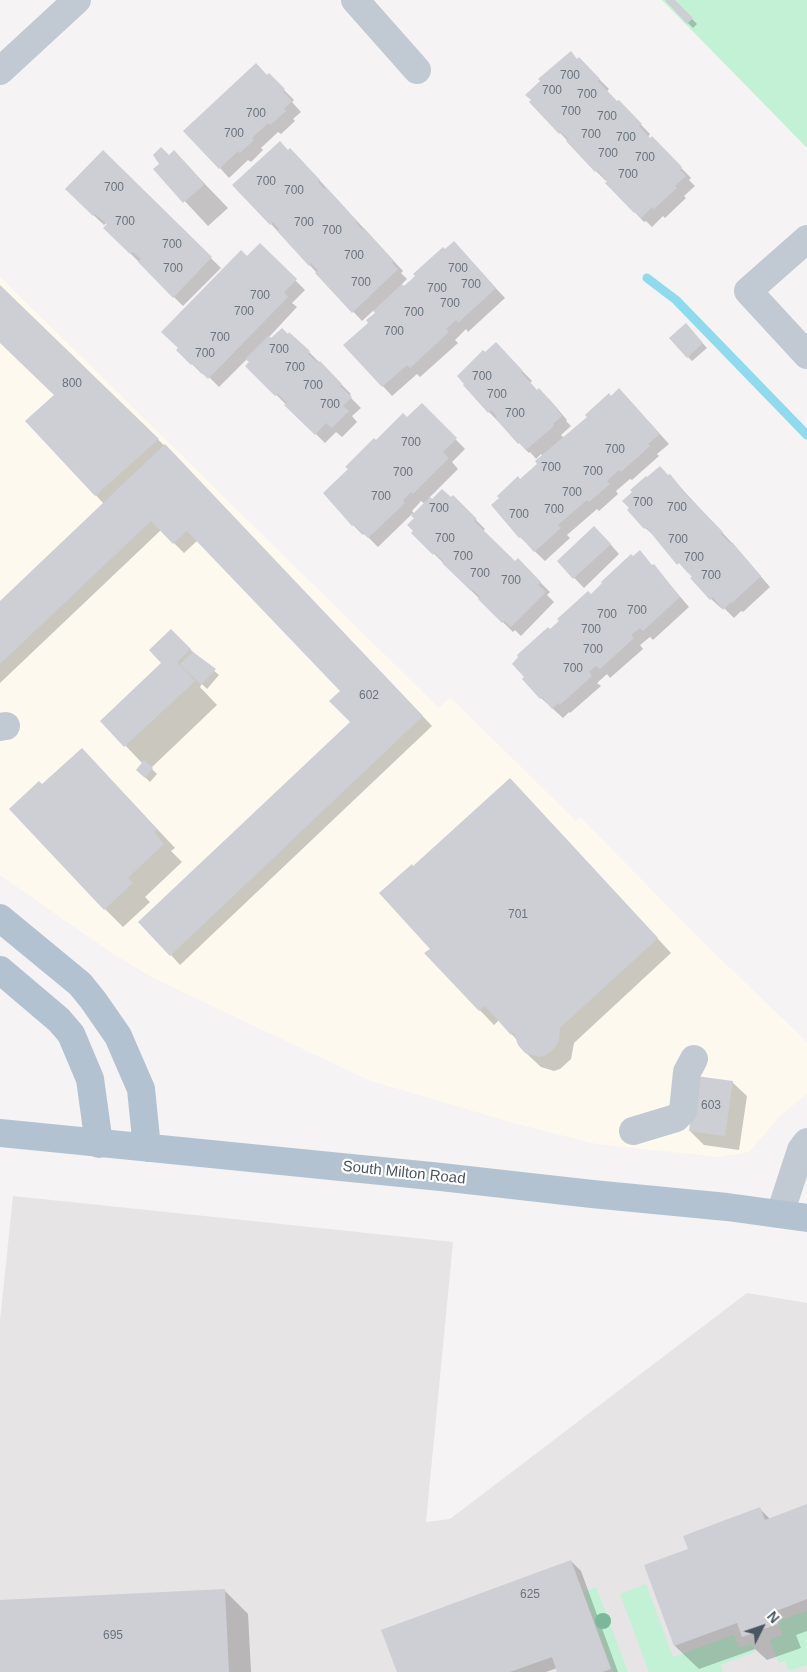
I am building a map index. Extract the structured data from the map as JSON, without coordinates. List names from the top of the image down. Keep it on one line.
{"streets":{"main road":["South Milton Road"]},"house_numbers":["700","700","700","700","700","700","700","700","700","700","700","700","700","700","700","700","700","700","700","700","700","700","700","700","700","700","700","700","700","700","700","700","700","700","700","800","700","700","700","700","700","700","700","700","700","700","700","700","700","700","700","700","700","700","700","700","700","700","700","700","700","700","700","700","602","701","603","625","695"],"north":"top right"}
